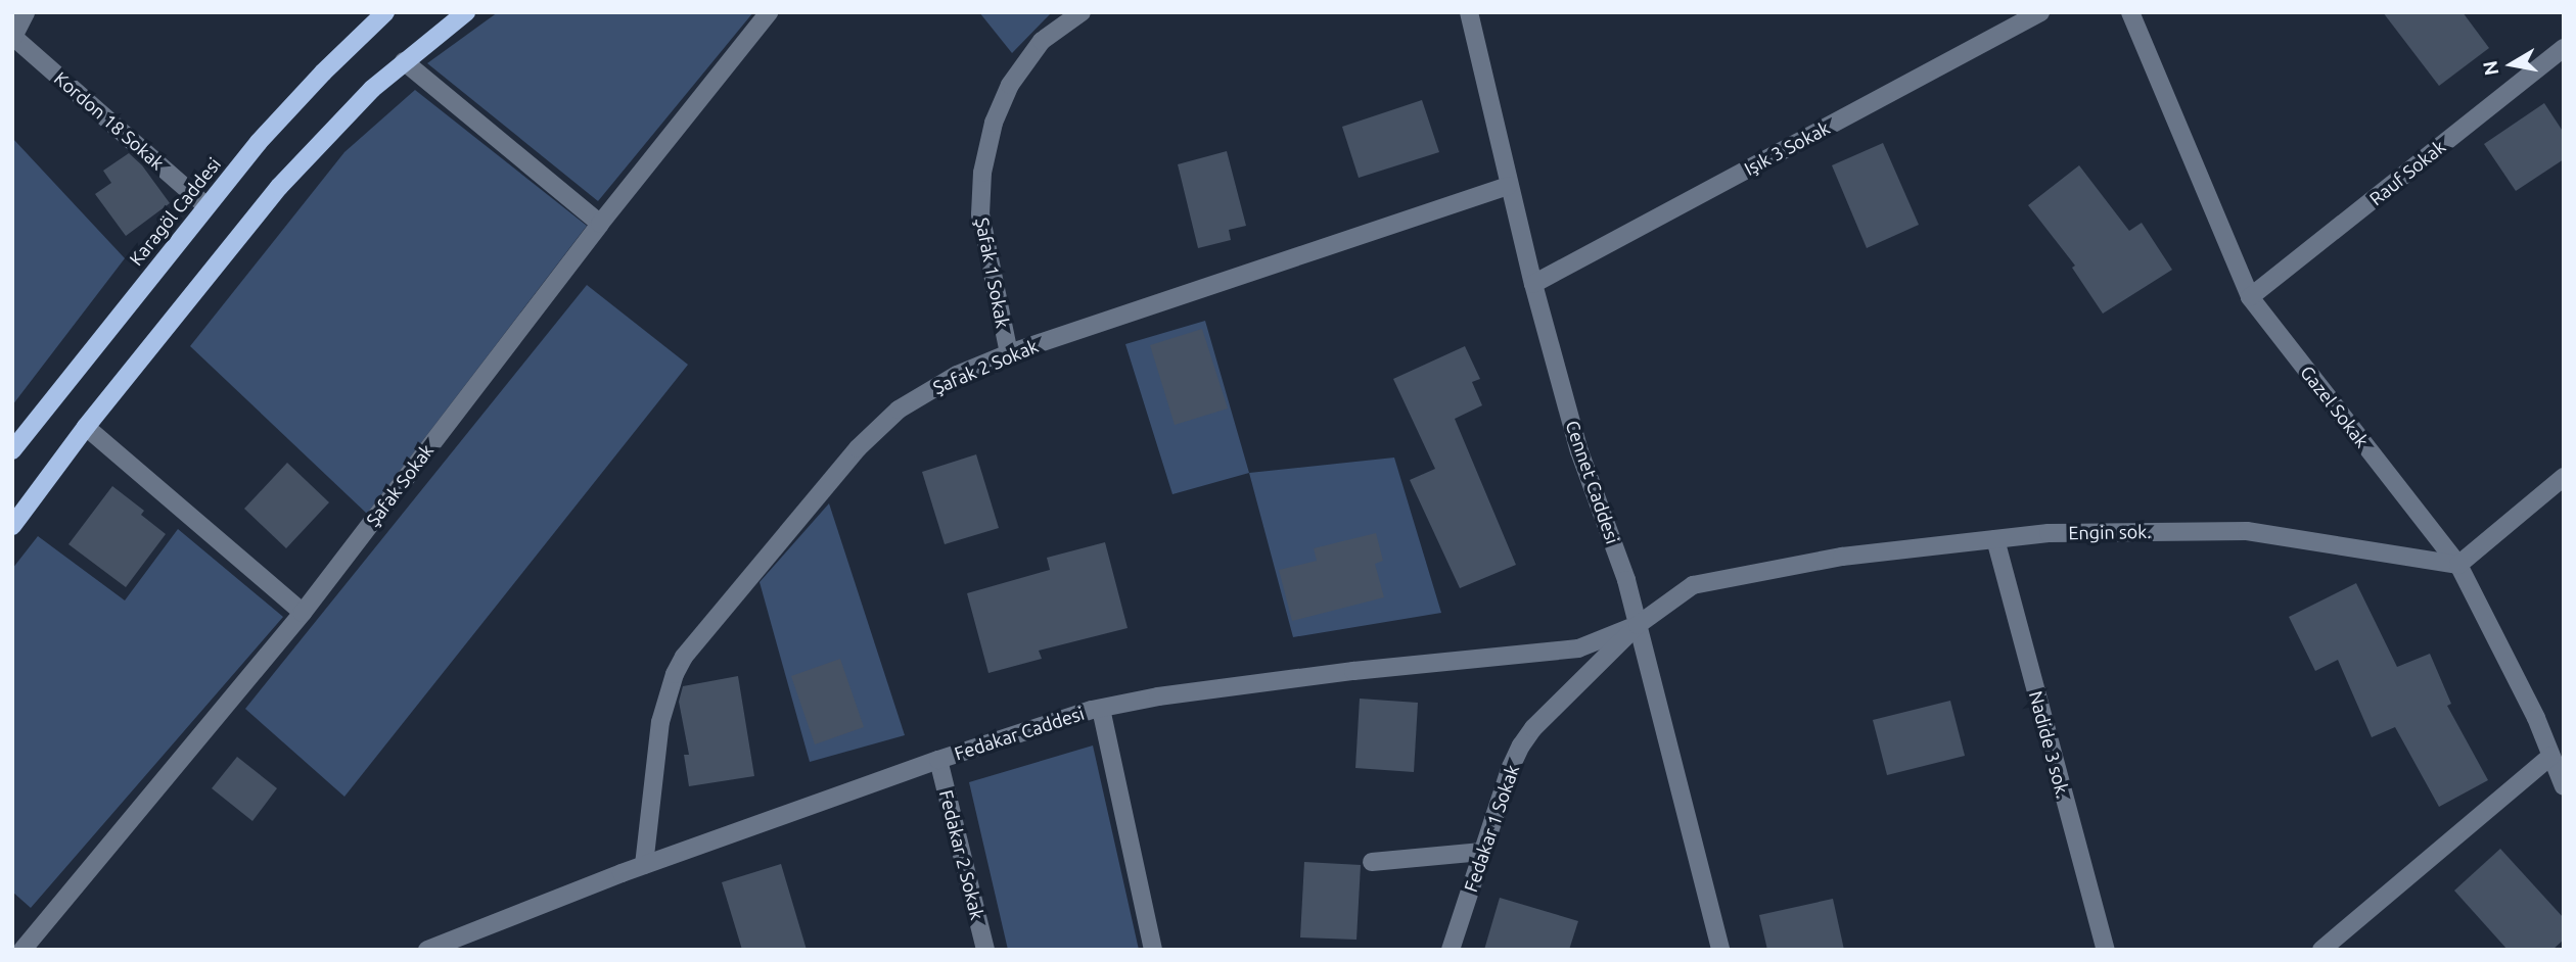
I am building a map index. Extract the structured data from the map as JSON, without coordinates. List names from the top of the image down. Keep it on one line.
{"streets":{"main road":["Karagöl Caddesi"],"street":["Kordon 18 Sokak","Işık 3 Sokak","Rauf Sokak","Şafak 1 Sokak","Şafak 2 Sokak","Gazel Sokak","Cennet Caddesi","Şafak Sokak","Engin sok.","Fedakar Caddesi","Nadide 3 sok.","Fedakar 1 Sokak","Fedakar 2 Sokak"]},"crossings":[["Kordon 18 Sokak","Karagöl Caddesi"],["Işık 3 Sokak","Cennet Caddesi"],["Rauf Sokak","Gazel Sokak"],["Şafak 1 Sokak","Şafak 2 Sokak"],["Şafak 2 Sokak","Cennet Caddesi"],["Şafak 2 Sokak","Fedakar Caddesi"],["Gazel Sokak","Engin sok."],["Cennet Caddesi","Engin sok."],["Cennet Caddesi","Fedakar Caddesi"],["Cennet Caddesi","Fedakar 1 Sokak"],["Engin sok.","Fedakar Caddesi"],["Engin sok.","Nadide 3 sok."],["Engin sok.","Fedakar 1 Sokak"],["Fedakar Caddesi","Fedakar 1 Sokak"],["Fedakar Caddesi","Fedakar 2 Sokak"]],"north":"left"}
